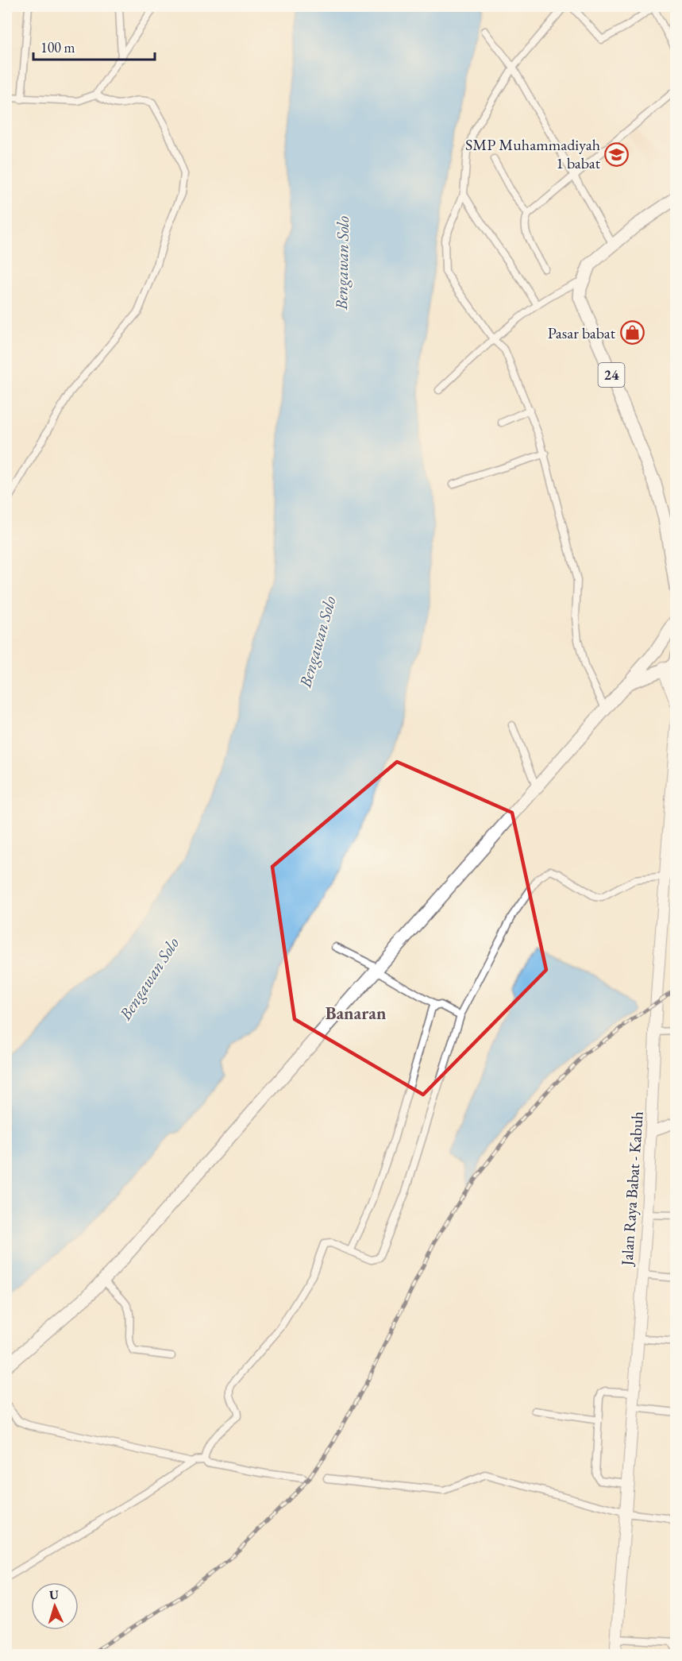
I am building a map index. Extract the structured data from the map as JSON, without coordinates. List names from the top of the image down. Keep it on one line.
{"streets":{"highway":["24"],"main road":["Jalan Raya Babat - Kabuh"]},"districts":["Banaran"],"water":["Bengawan Solo"],"places":{"school or university":["SMP Muhammadiyah 1 babat"],"shop":["Pasar babat"]},"scale_bar":"100 m","north":"top"}
